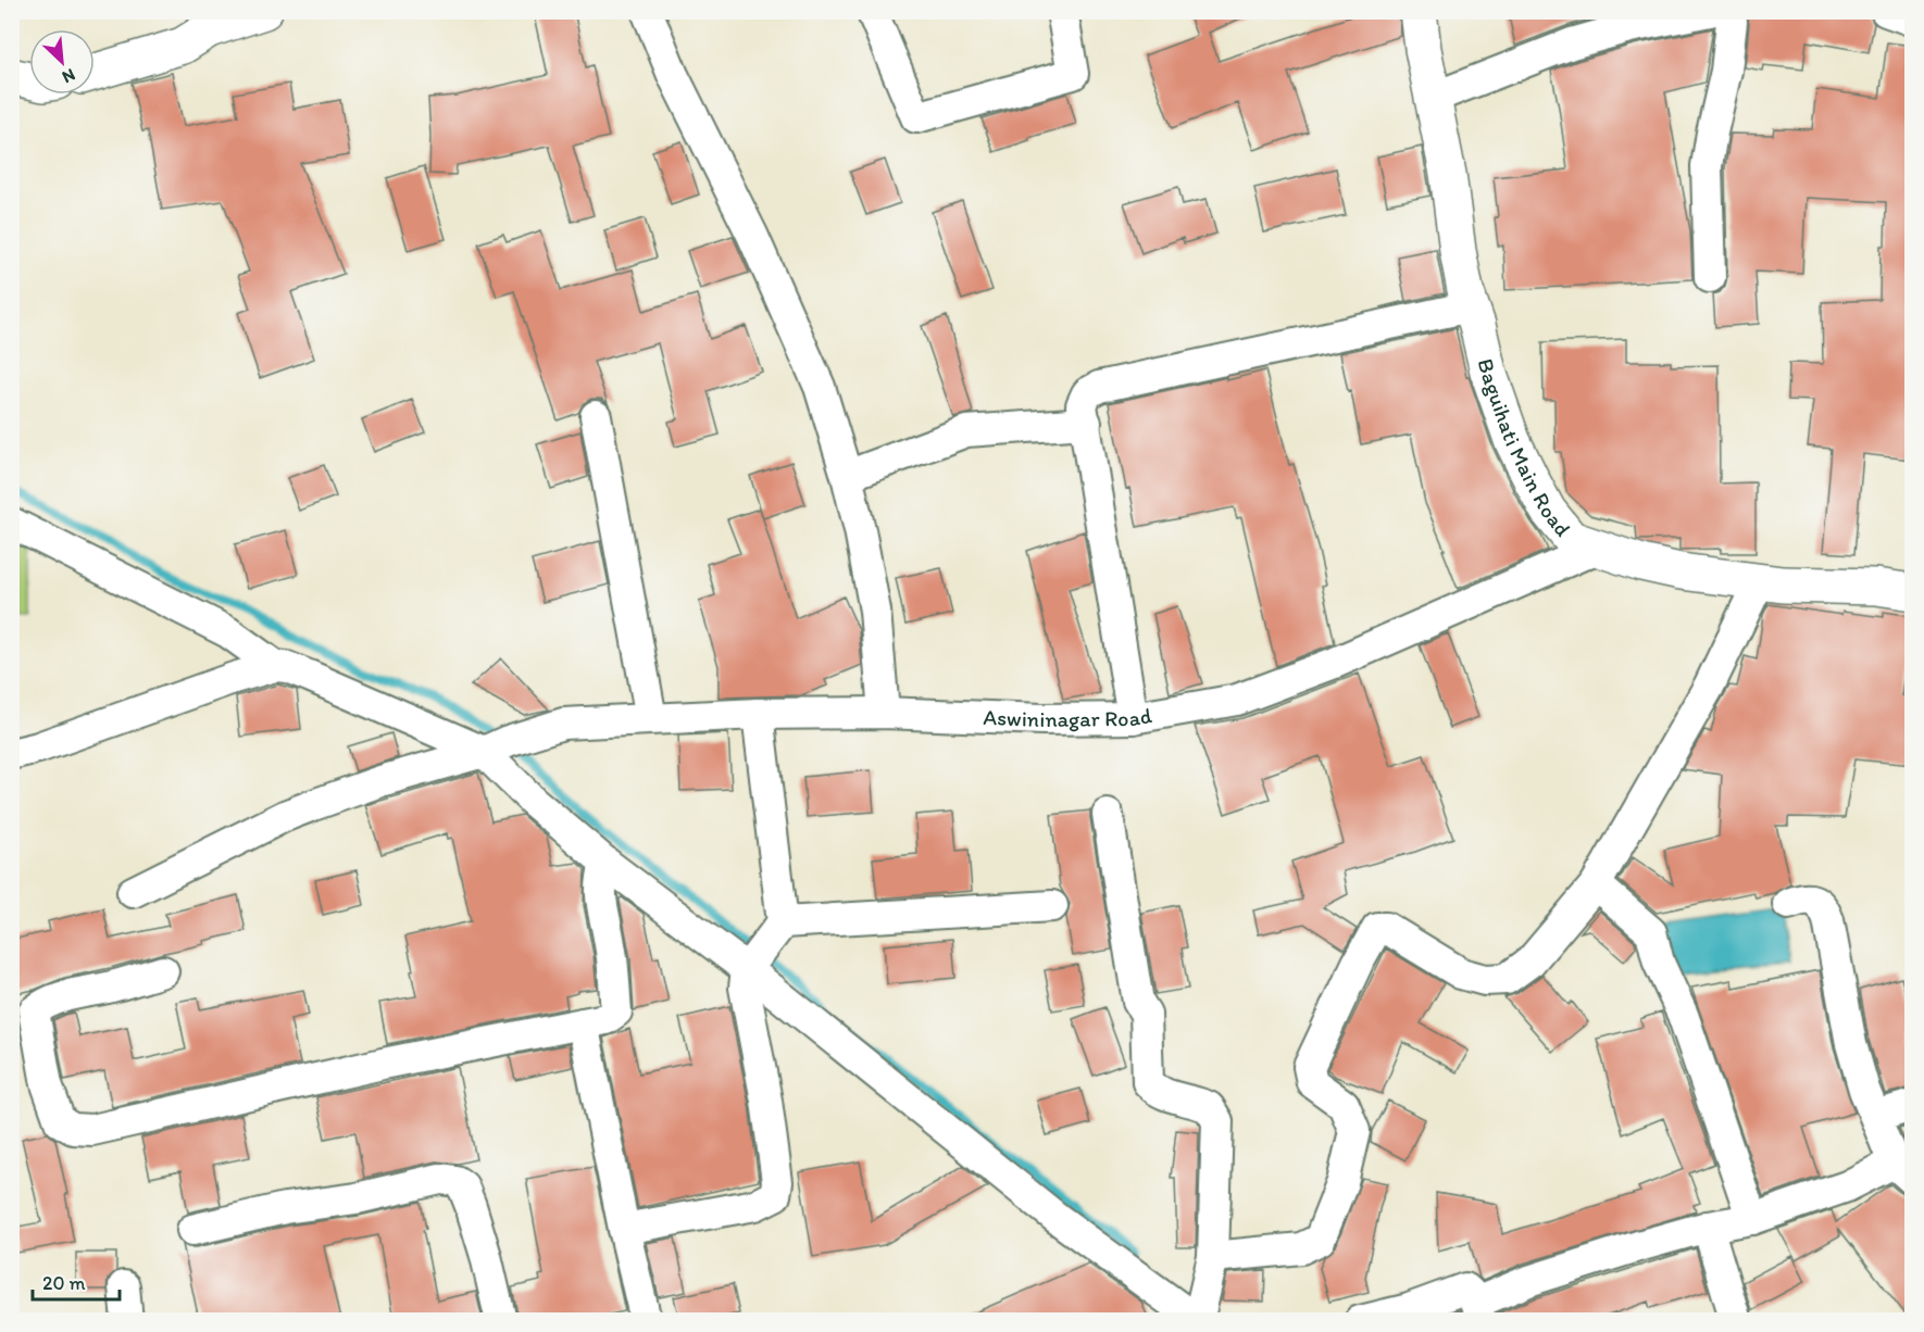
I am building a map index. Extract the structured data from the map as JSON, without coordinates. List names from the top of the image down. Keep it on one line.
{"streets":{"street":["Baguihati Main Road","Aswininagar Road"]},"crossings":[["Baguihati Main Road","Aswininagar Road"]],"scale_bar":"20 m","north":"bottom right"}
